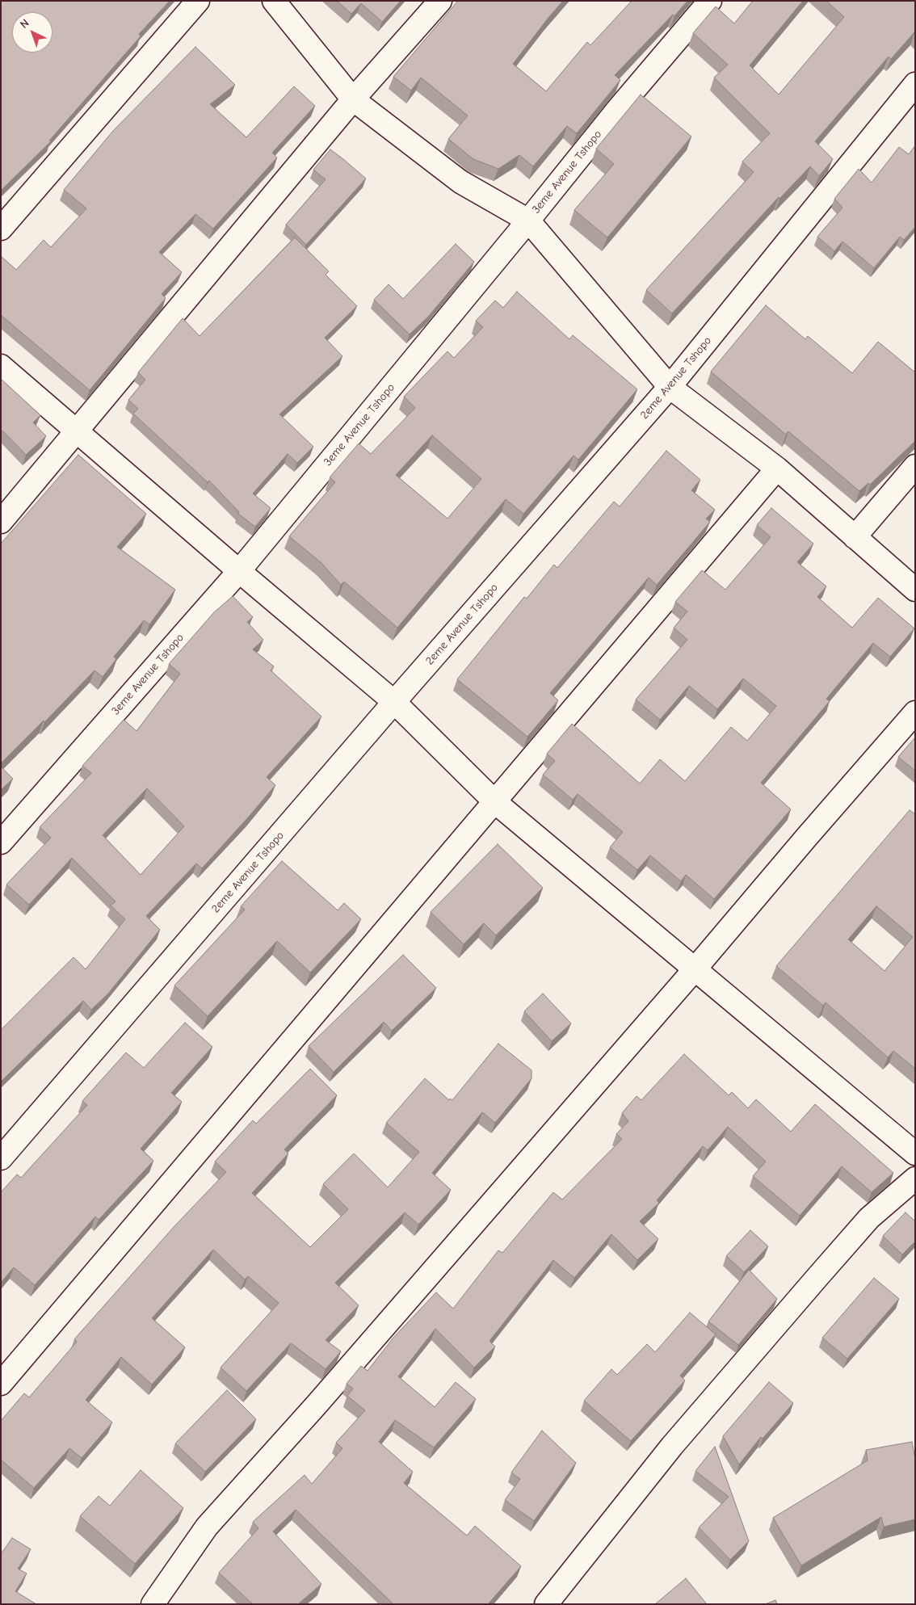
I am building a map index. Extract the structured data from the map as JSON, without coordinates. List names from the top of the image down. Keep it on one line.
{"streets":{"street":["3eme Avenue Tshopo","2eme Avenue Tshopo"]},"north":"top left"}
